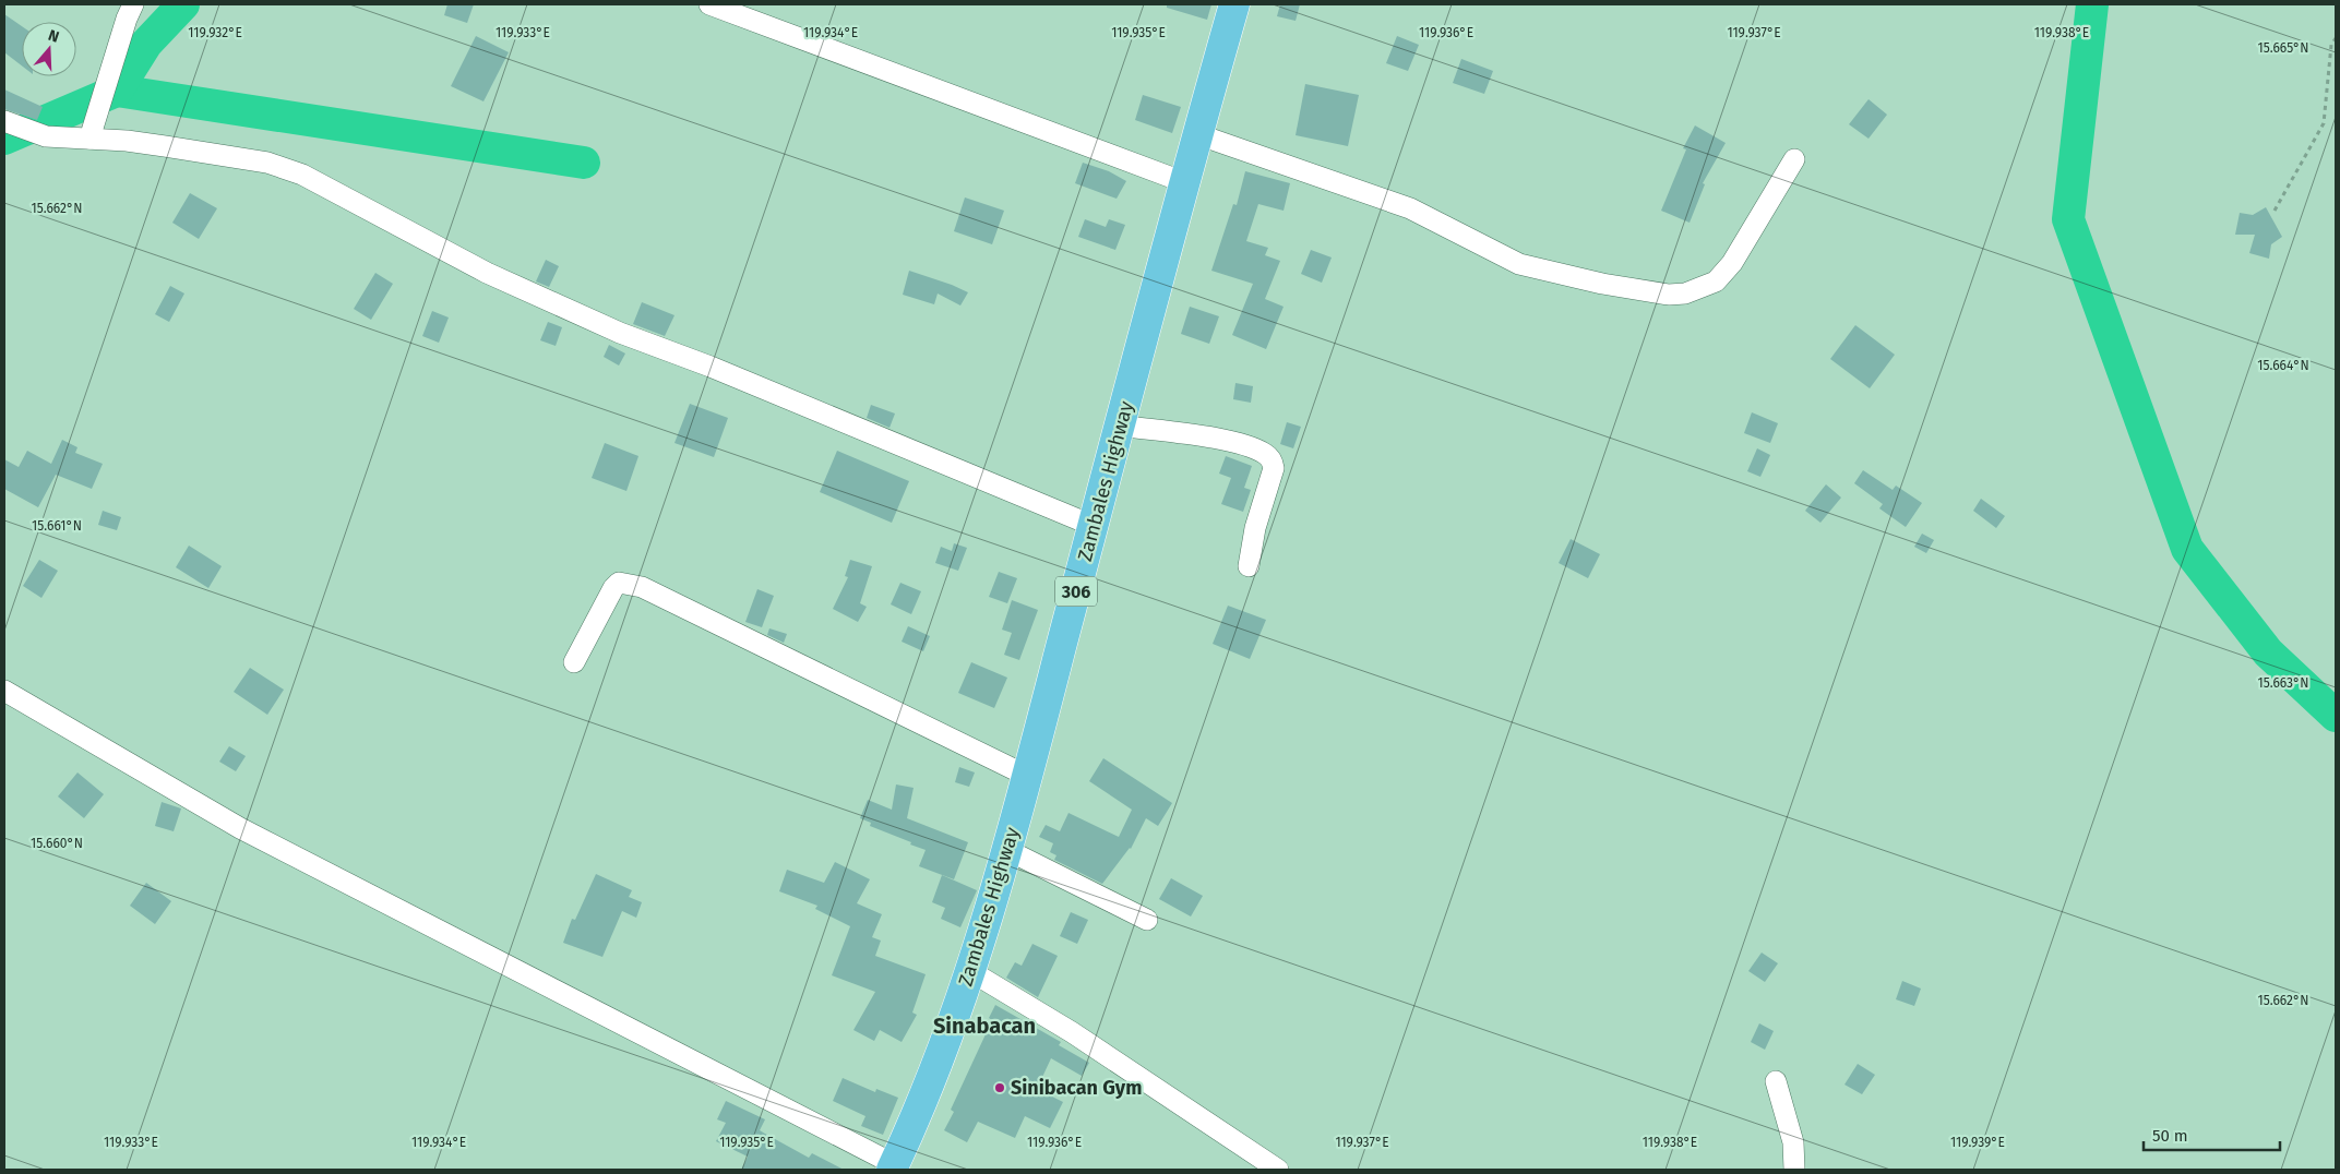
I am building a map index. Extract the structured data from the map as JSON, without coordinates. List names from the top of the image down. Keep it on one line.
{"streets":{"main road":["Zambales Highway","306"]},"districts":["Sinabacan"],"places":["Sinibacan Gym"],"scale_bar":"50 m","north":"top","coordinates":["119.933°E","119.934°E","119.935°E","119.937°E","119.938°E","119.932°E","119.936°E","15.665°N","15.662°N","15.664°N","15.661°N","15.663°N","15.660°N","119.939°E"]}
